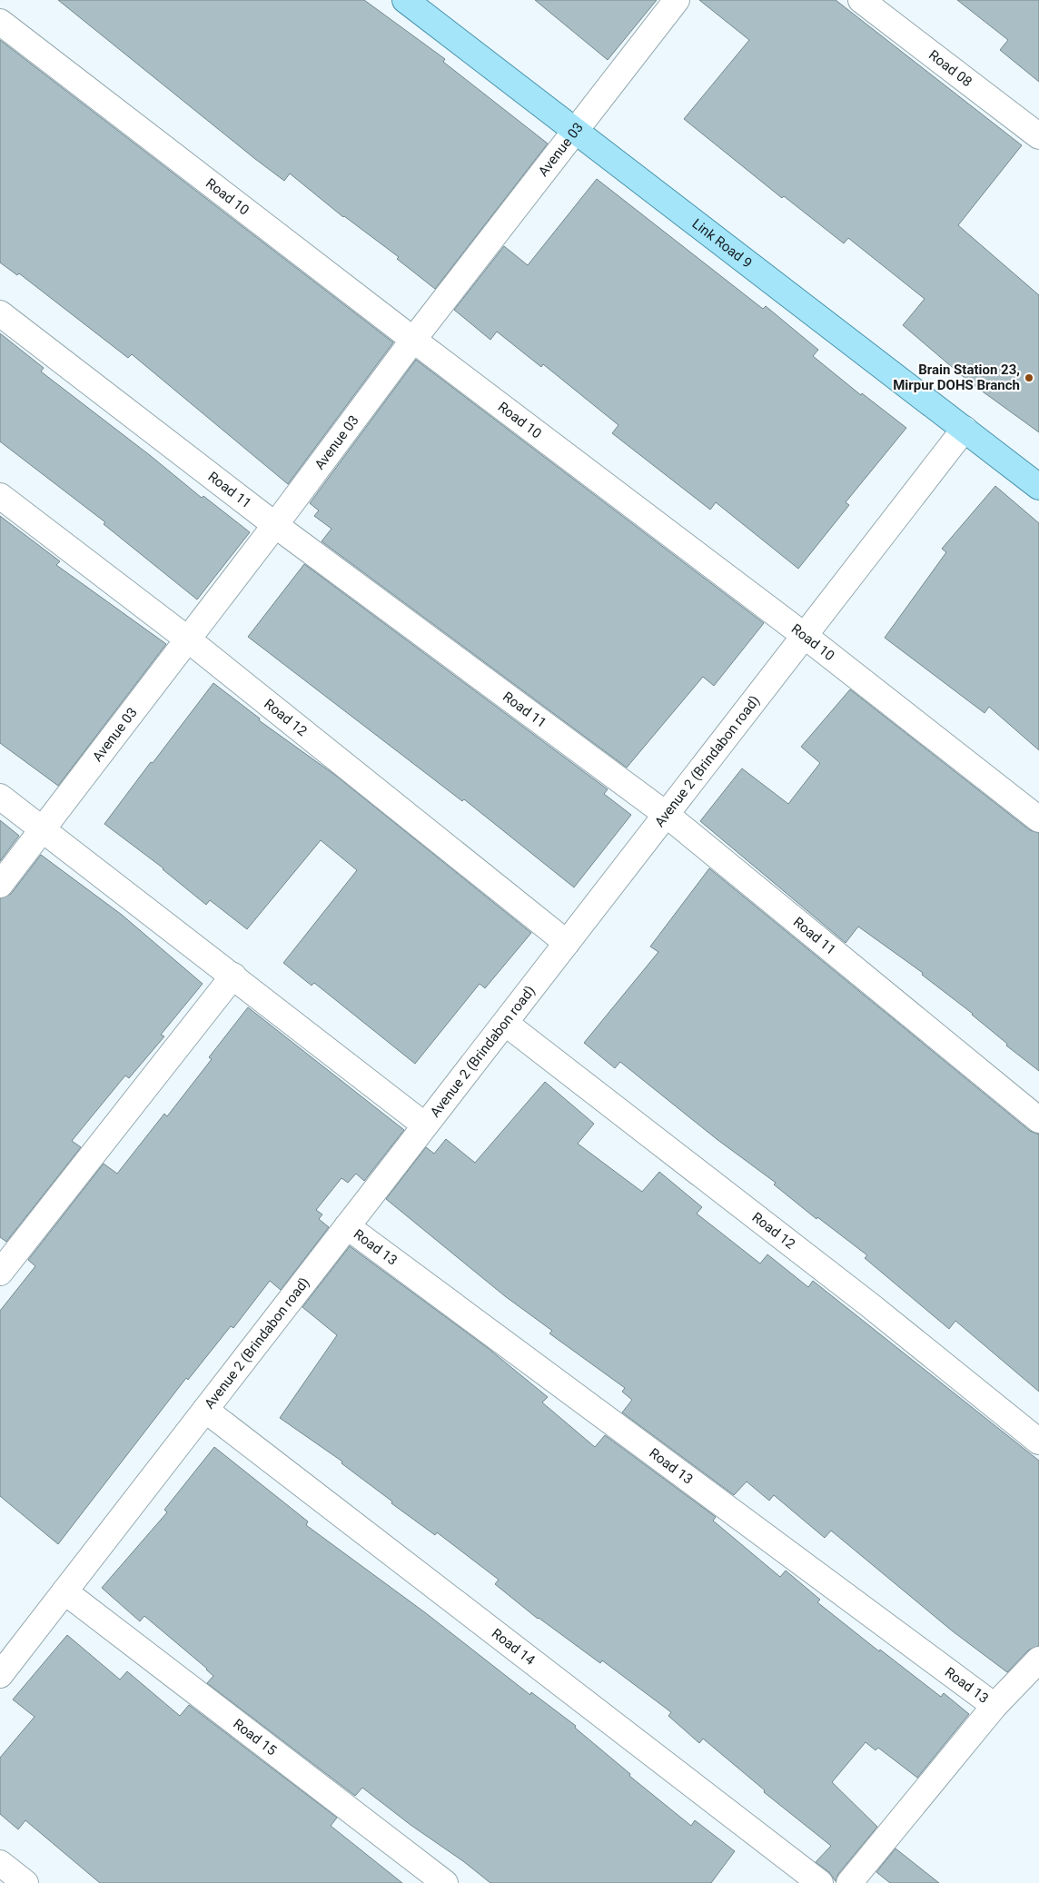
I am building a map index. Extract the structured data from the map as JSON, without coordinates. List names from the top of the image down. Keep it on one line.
{"streets":{"main road":["Link Road 9"],"street":["Road 08","Avenue 03","Road 10","Road 11","Road 12","Avenue 2 (Brindabon road)","Road 13","Road 14","Road 15"]},"crossings":[["Avenue 03","Road 10"],["Avenue 03","Link Road 9"],["Avenue 03","Road 11"],["Avenue 03","Road 12"],["Road 10","Avenue 2 (Brindabon road)"],["Link Road 9","Avenue 2 (Brindabon road)"],["Road 11","Avenue 2 (Brindabon road)"],["Road 12","Avenue 2 (Brindabon road)"],["Avenue 2 (Brindabon road)","Road 13"],["Avenue 2 (Brindabon road)","Road 14"],["Avenue 2 (Brindabon road)","Road 15"]],"places":["Brain Station 23, Mirpur DOHS Branch"]}
